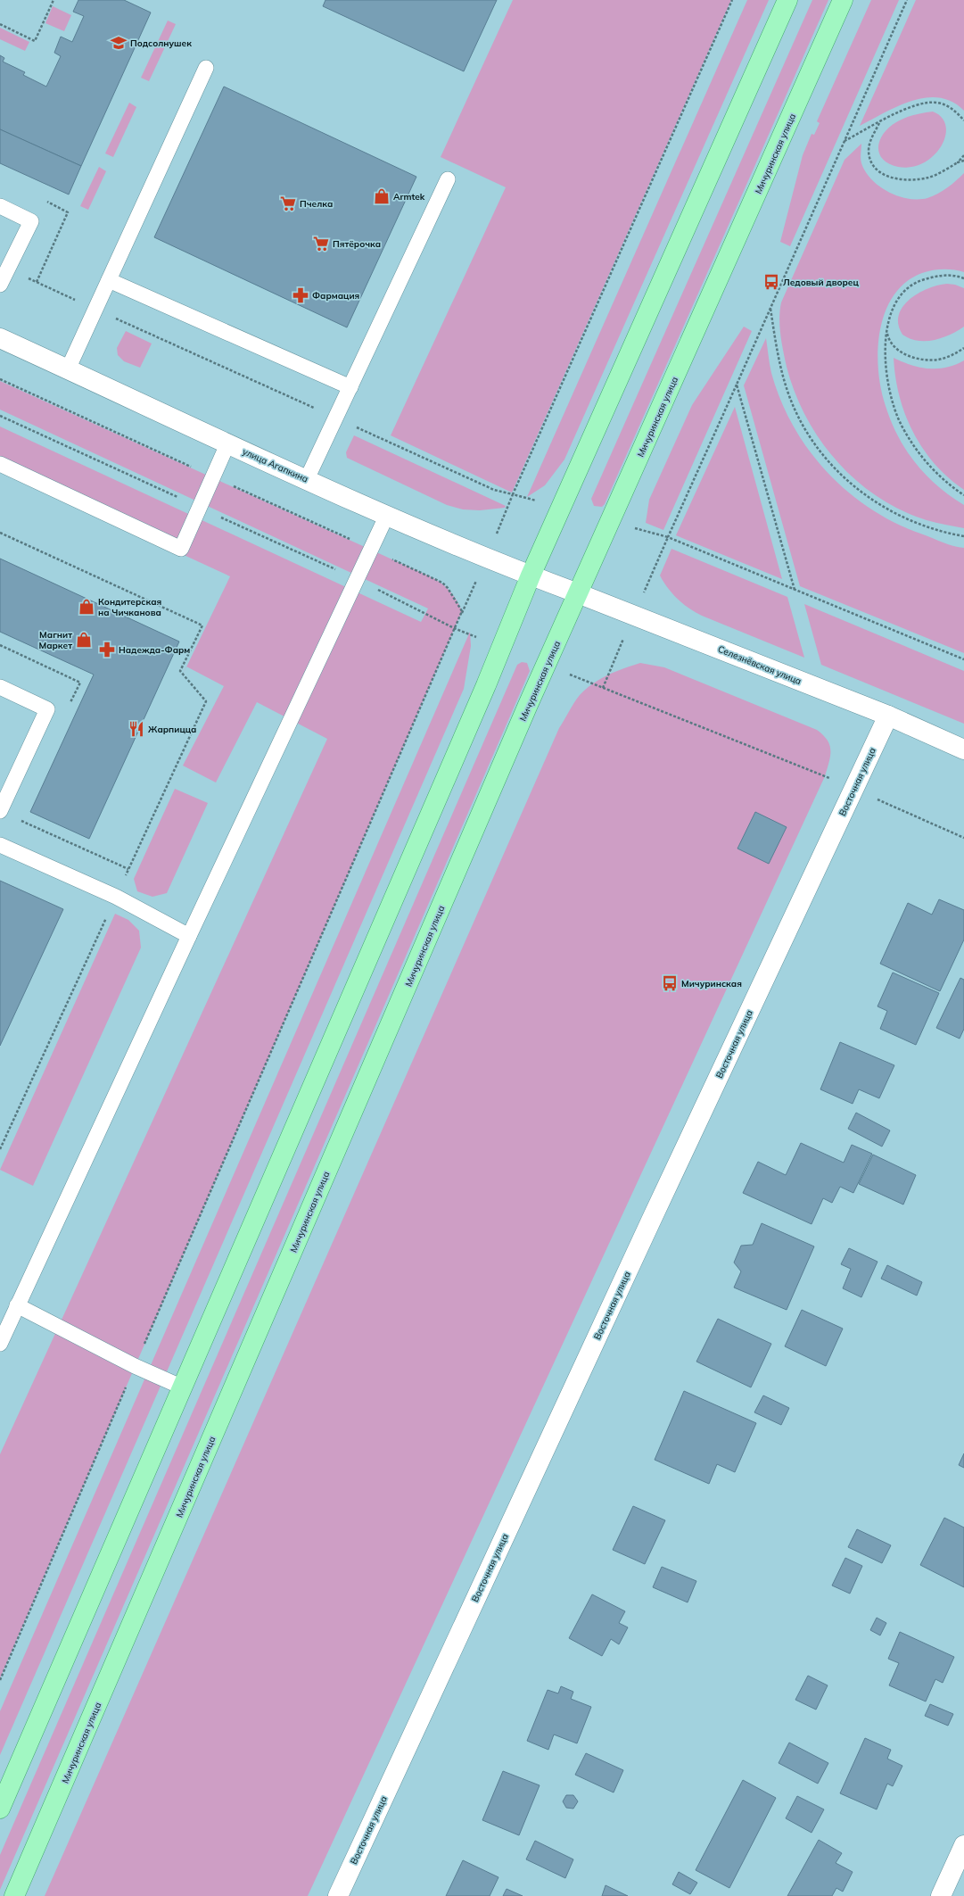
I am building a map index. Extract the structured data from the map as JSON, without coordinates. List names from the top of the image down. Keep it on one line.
{"streets":{"main road":["Мичуринская улица"],"street":["улица Агапкина","Селезнёвская улица","Восточная улица"]},"crossings":[["Мичуринская улица","Селезнёвская улица"],["улица Агапкина","Селезнёвская улица"],["Селезнёвская улица","Восточная улица"]],"places":{"school or university":["Подсолнушек"],"shop":["Armtek","Кондитерская на Чичканова","Магнит Маркет"],"supermarket":["Пчелка","Пятёрочка"],"bus stop":["Ледовый дворец","Мичуринская"],"pharmacy":["Фармация","Надежда-Фарм"],"restaurant":["Жарпицца"]}}
